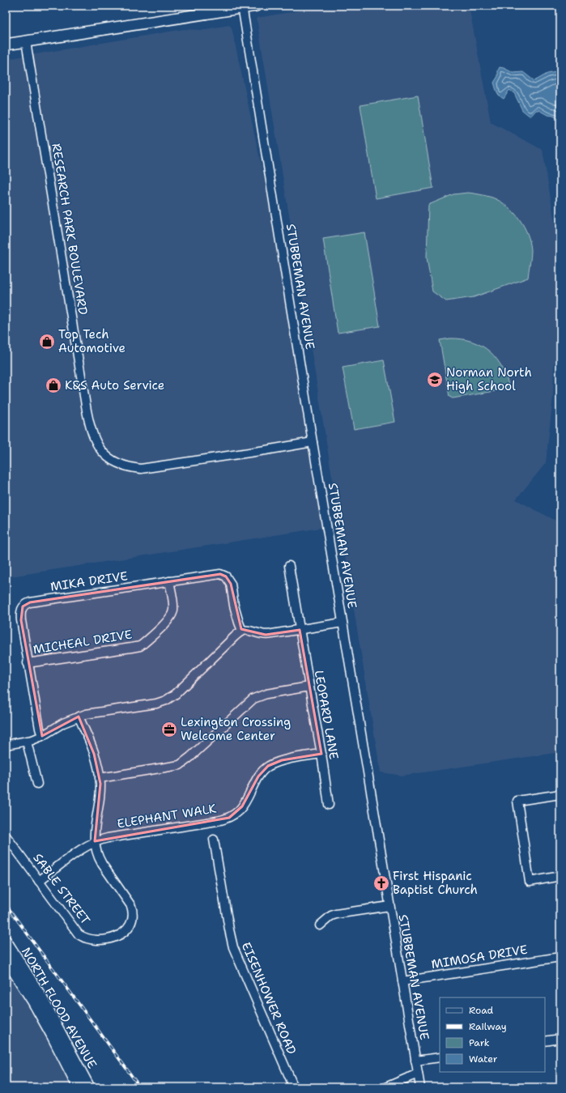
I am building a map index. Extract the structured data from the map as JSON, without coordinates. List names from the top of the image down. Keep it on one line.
{"streets":{"main road":["NORTH FLOOD AVENUE"],"street":["RESEARCH PARK BOULEVARD","STUBBEMAN AVENUE","MIKA DRIVE","MICHEAL DRIVE","LEOPARD LANE","ELEPHANT WALK","SABLE STREET","MIMOSA DRIVE","EISENHOWER ROAD"]},"crossings":[["RESEARCH PARK BOULEVARD","STUBBEMAN AVENUE"],["STUBBEMAN AVENUE","MIMOSA DRIVE"],["MIKA DRIVE","MICHEAL DRIVE"],["LEOPARD LANE","ELEPHANT WALK"],["ELEPHANT WALK","SABLE STREET"]],"places":{"shop":["Top Tech Automotive","K&S Auto Service"],"school or university":["Norman North High School"],"office":["Lexington Crossing Welcome Center"],"church":["First Hispanic Baptist Church"]},"legend":["Road","Railway","Park","Water"]}
